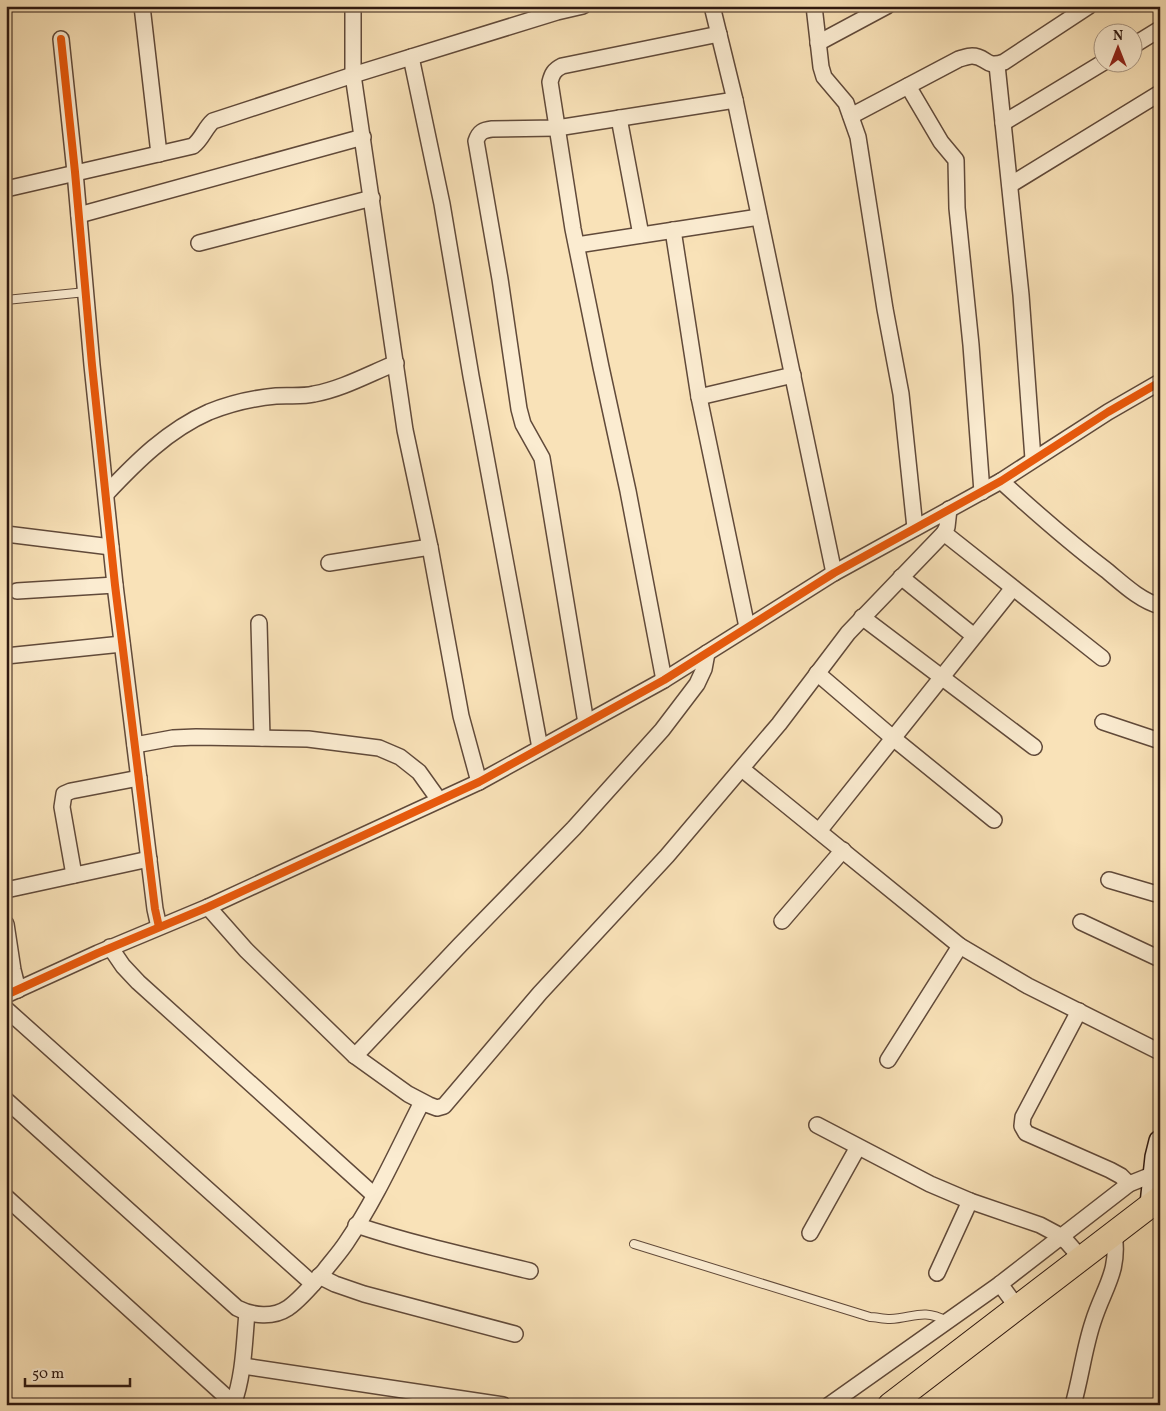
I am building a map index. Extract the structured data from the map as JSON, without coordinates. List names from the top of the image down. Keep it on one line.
{"scale_bar":"50 m","north":"top"}
